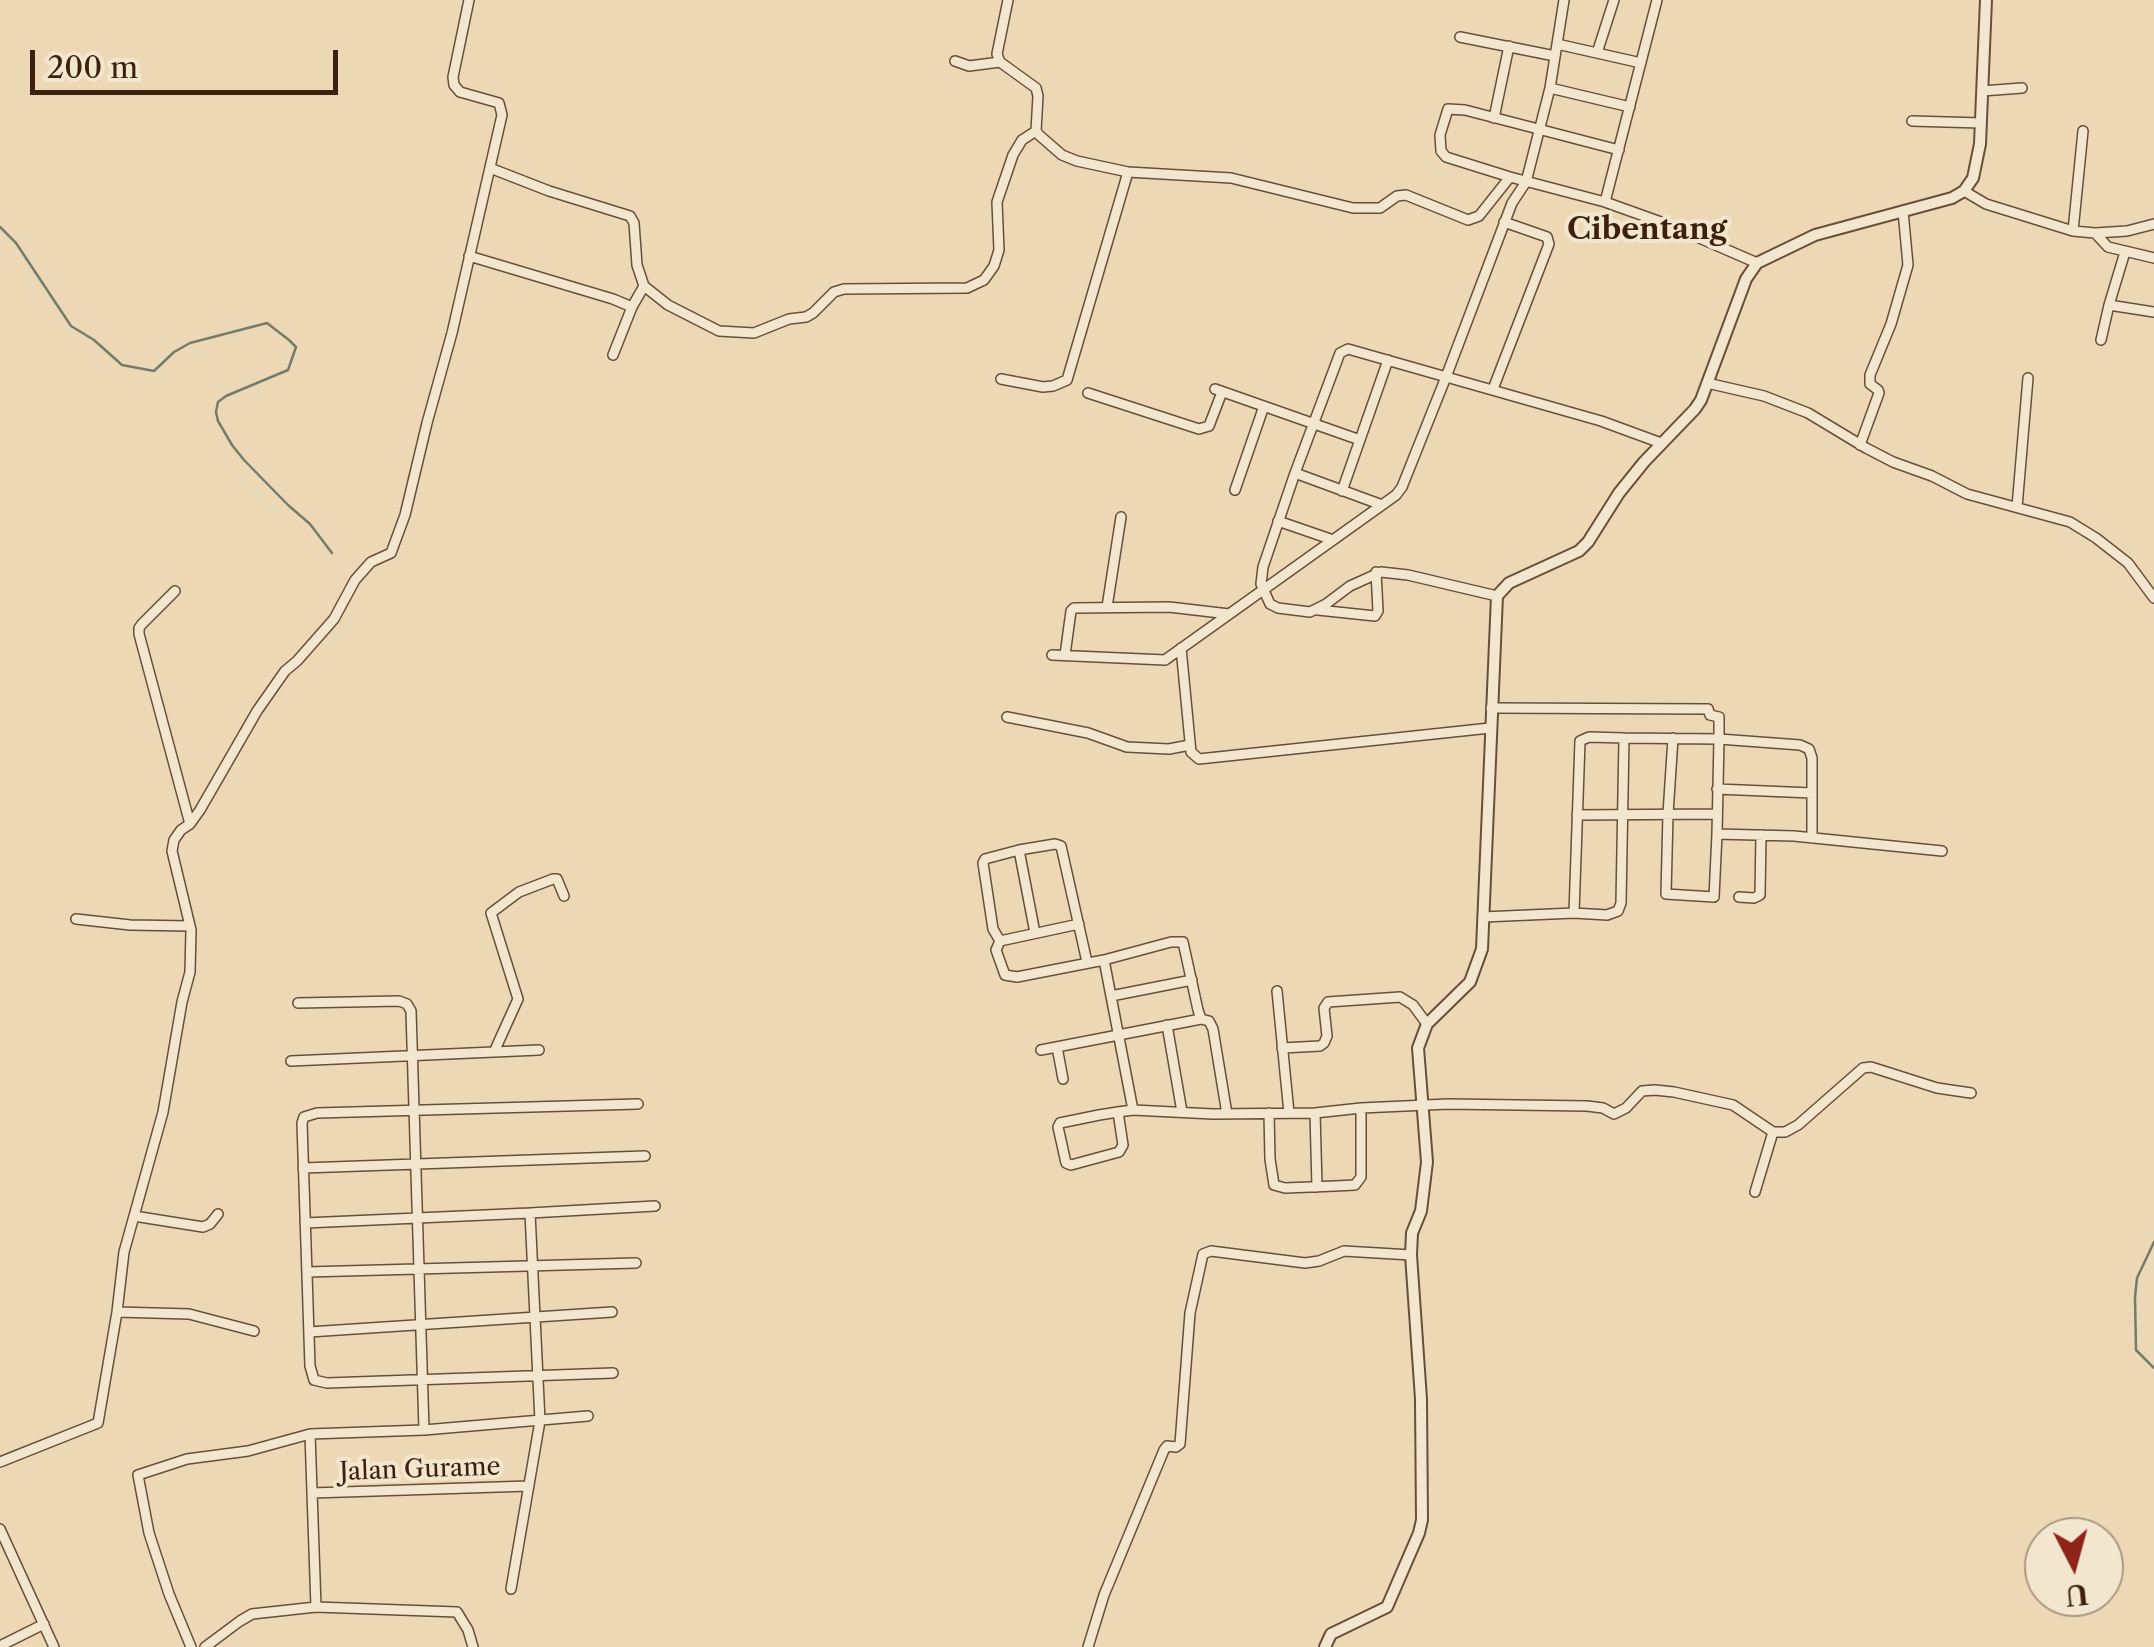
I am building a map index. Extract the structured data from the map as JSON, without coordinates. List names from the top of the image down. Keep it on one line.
{"streets":{"street":["Jalan Gurame"]},"districts":["Cibentang"],"scale_bar":"200 m","north":"bottom"}
